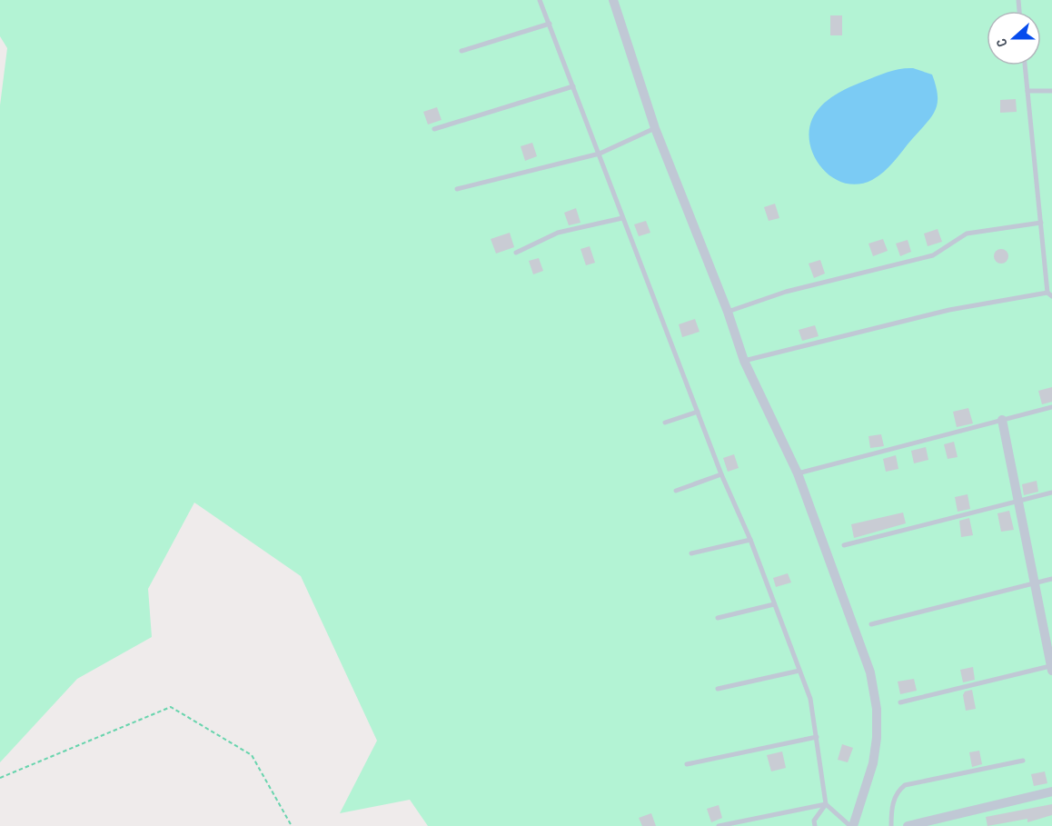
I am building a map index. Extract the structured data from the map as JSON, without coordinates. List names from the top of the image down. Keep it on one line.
{"north":"left"}
